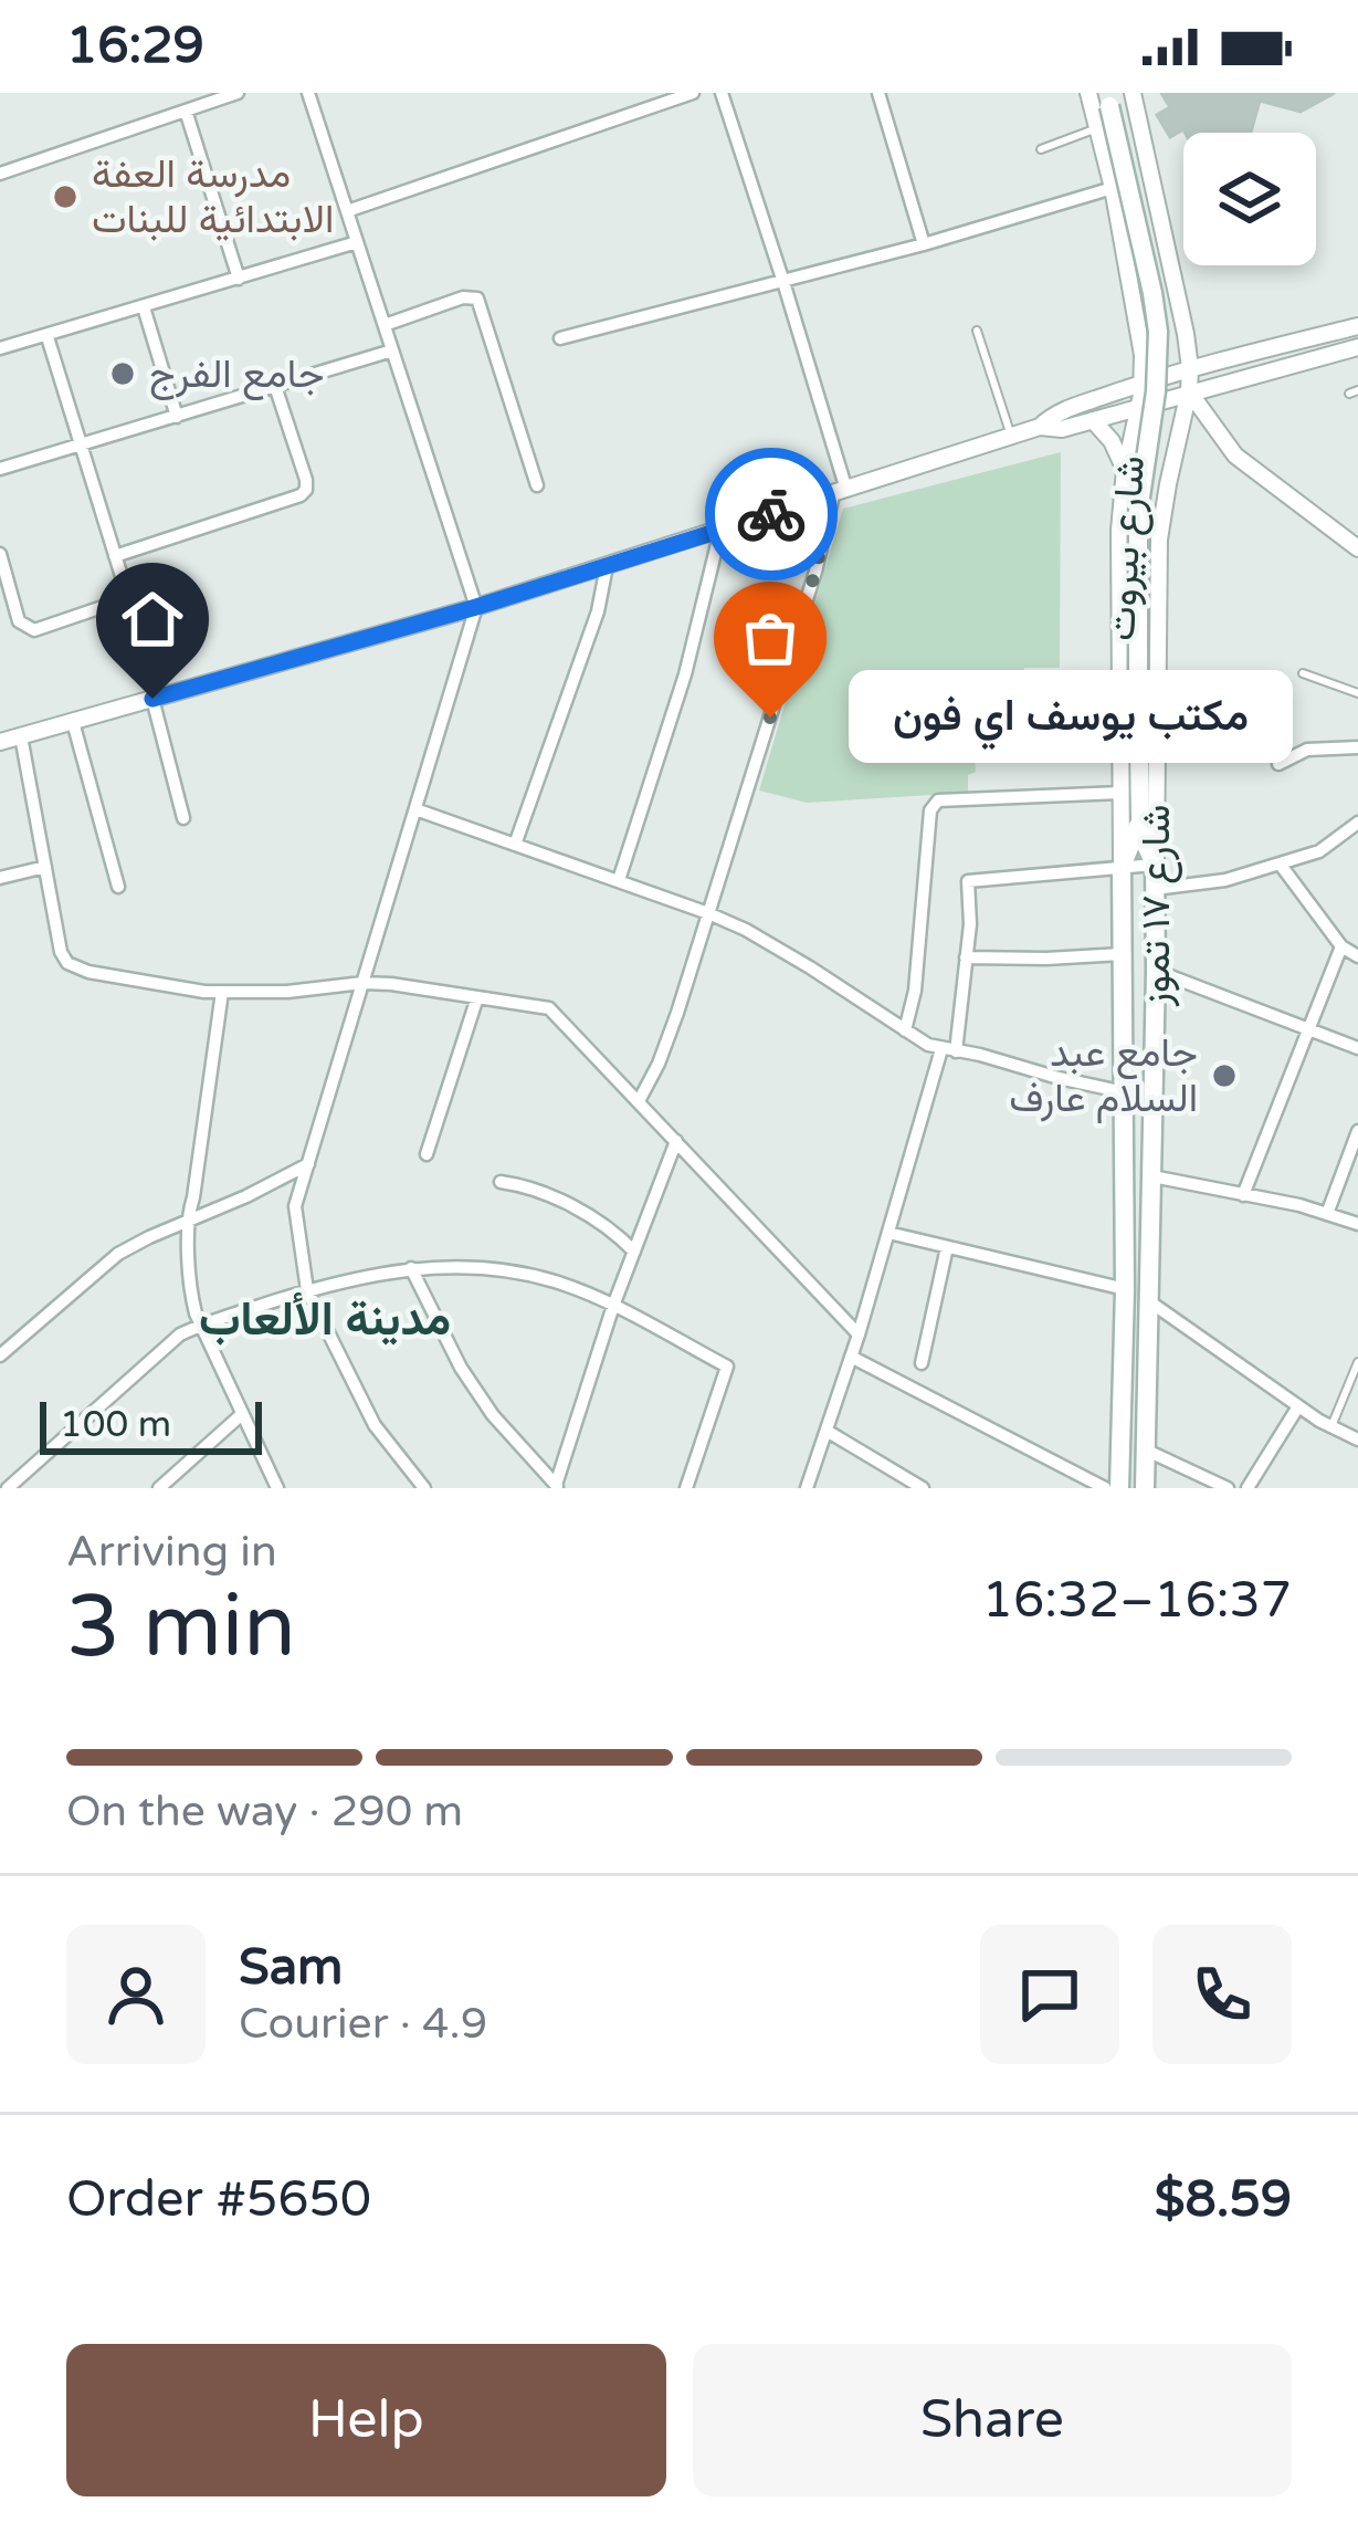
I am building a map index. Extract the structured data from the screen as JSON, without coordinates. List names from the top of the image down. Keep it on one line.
{"streets":{"main road":["شارع بيروت","شارع ١٧ تموز"]},"districts":["مدينة الألعاب"],"places":["مدرسة العفة الابتدائية للبنات","جامع الفرج","مكتب يوسف اي فون","جامع عبد السلام عارف"],"scale_bar":"100 m","page":{"status":"16:29","bubble":"مكتب يوسف اي فون","scale":"100 m","heading":["3 min","Arriving in","16:32–16:37"],"panel":["Sam","Courier · 4.9","Order #5650","$8.59"],"bar":"On the way · 290 m","buttons":["Help","Share"]}}
